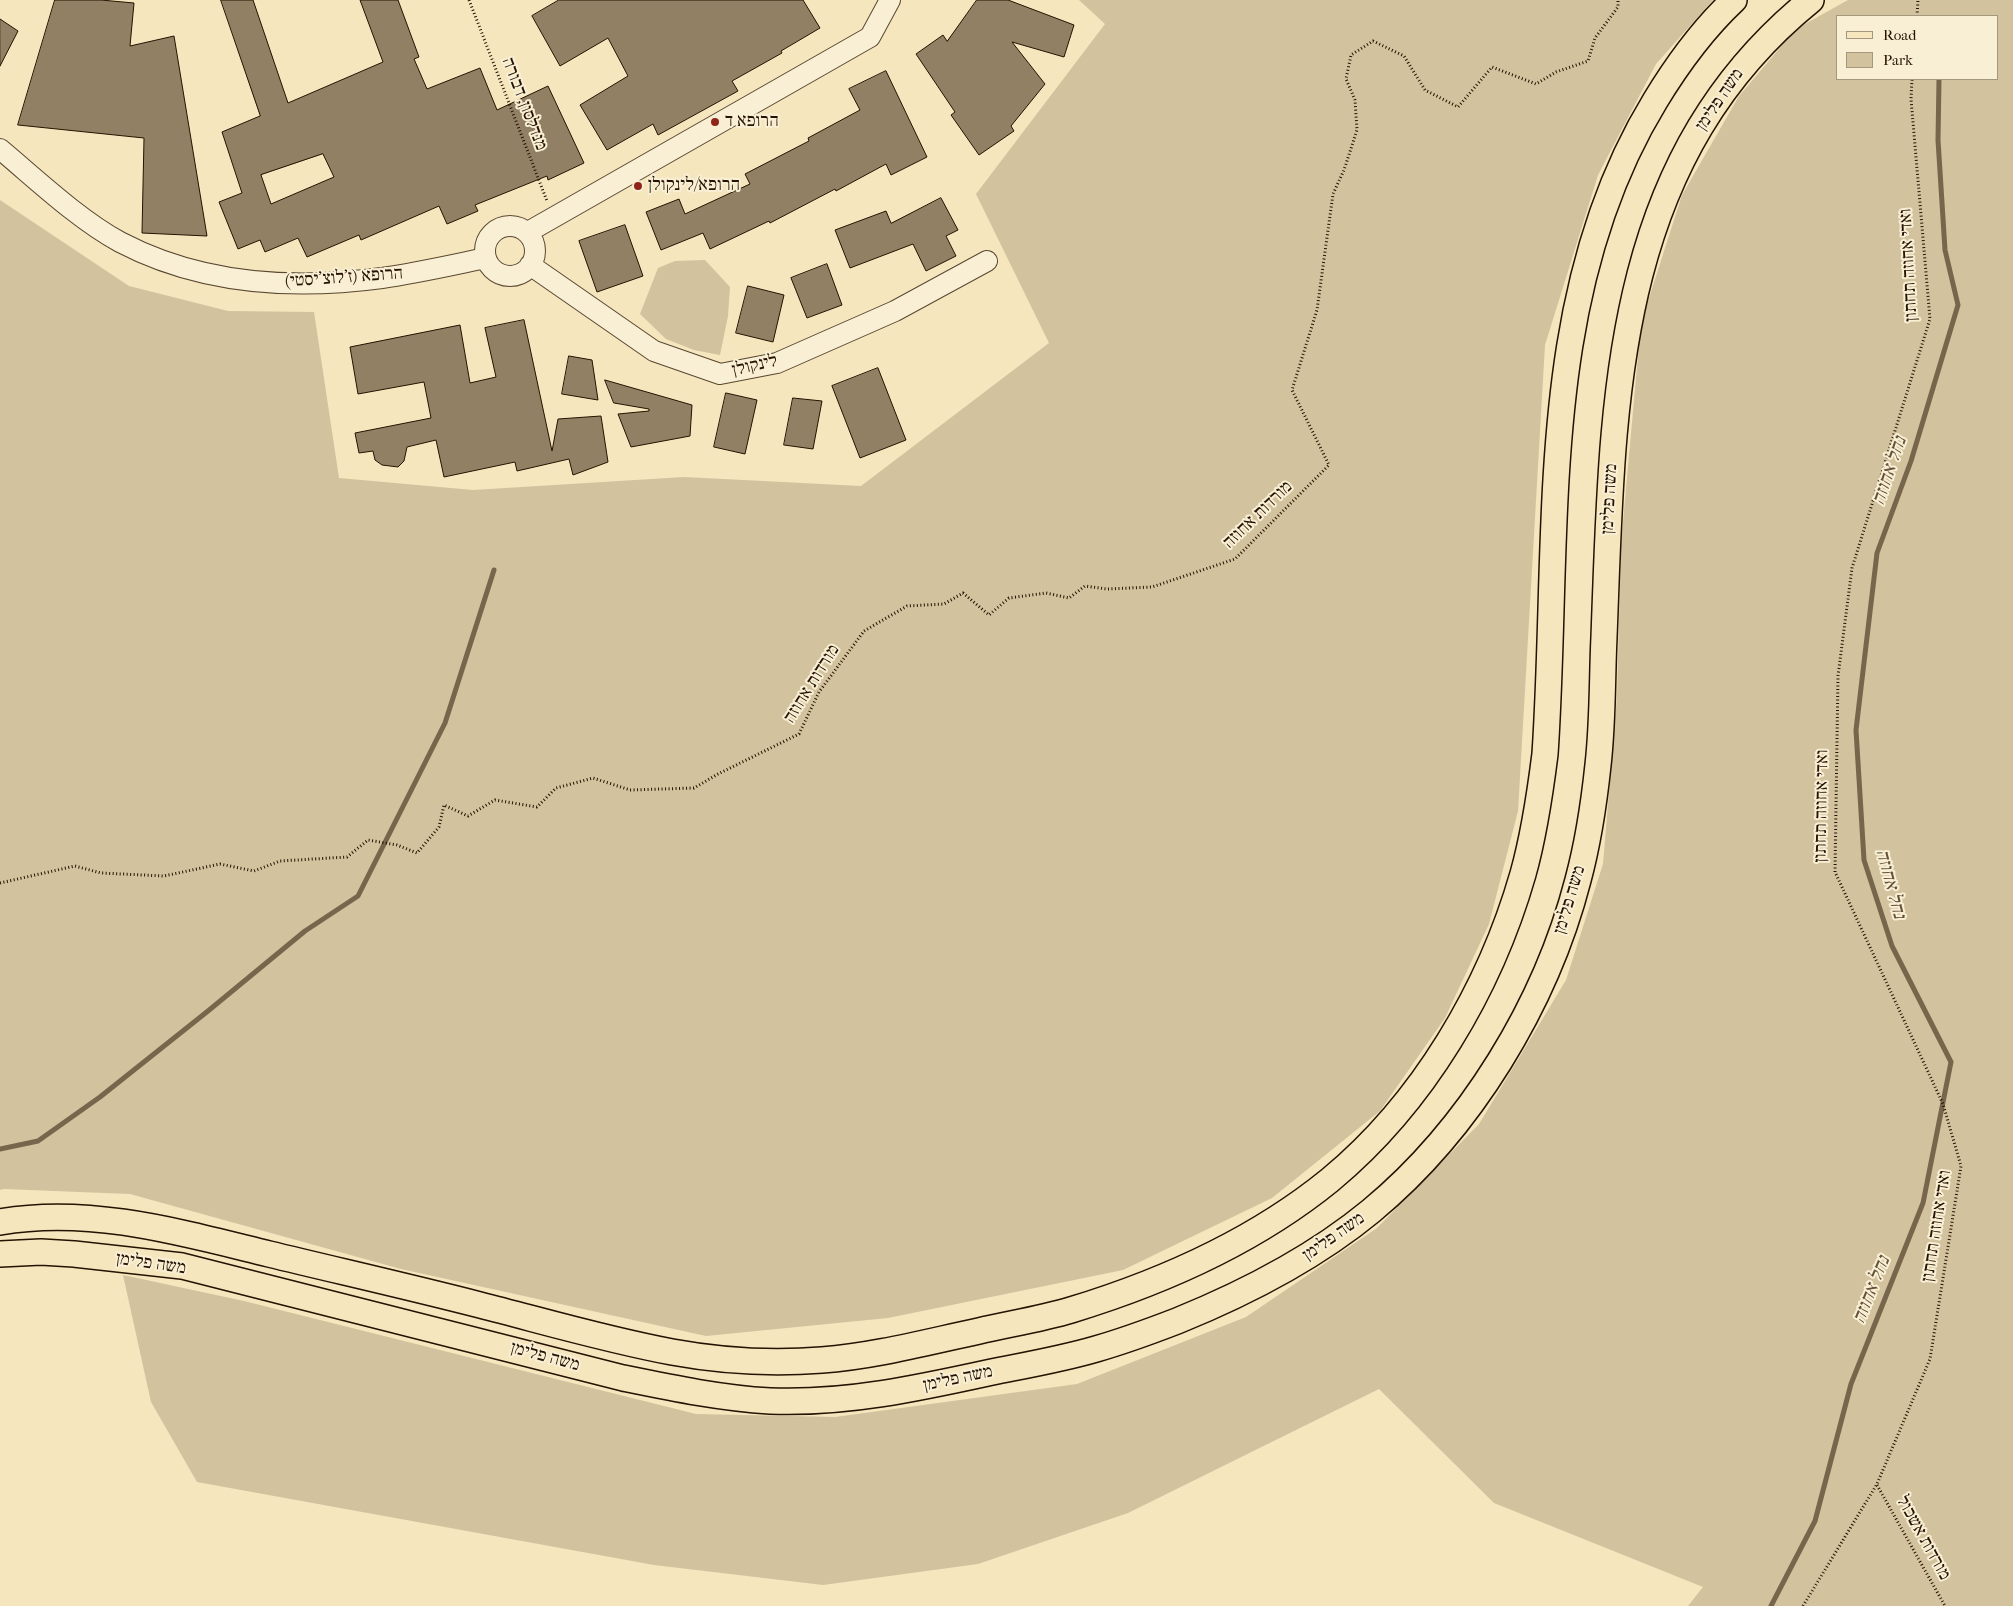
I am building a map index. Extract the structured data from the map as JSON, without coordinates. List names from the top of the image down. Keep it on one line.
{"streets":{"main road":["משה פלימן"],"street":["הרופא (ז'לוצ'יסטי)","לינקולן"],"path":["מנדלסון, דבורה","ואדי אחוזה תחתון","מורדות אחוזה","מורדות אשכול"]},"crossings":[["ואדי אחוזה תחתון","מורדות אשכול"],["הרופא (ז'לוצ'יסטי)","לינקולן"]],"water":["נחל אחוזה"],"places":["הרופא ד","הרופא/לינקולן"],"legend":["Road","Park"]}
